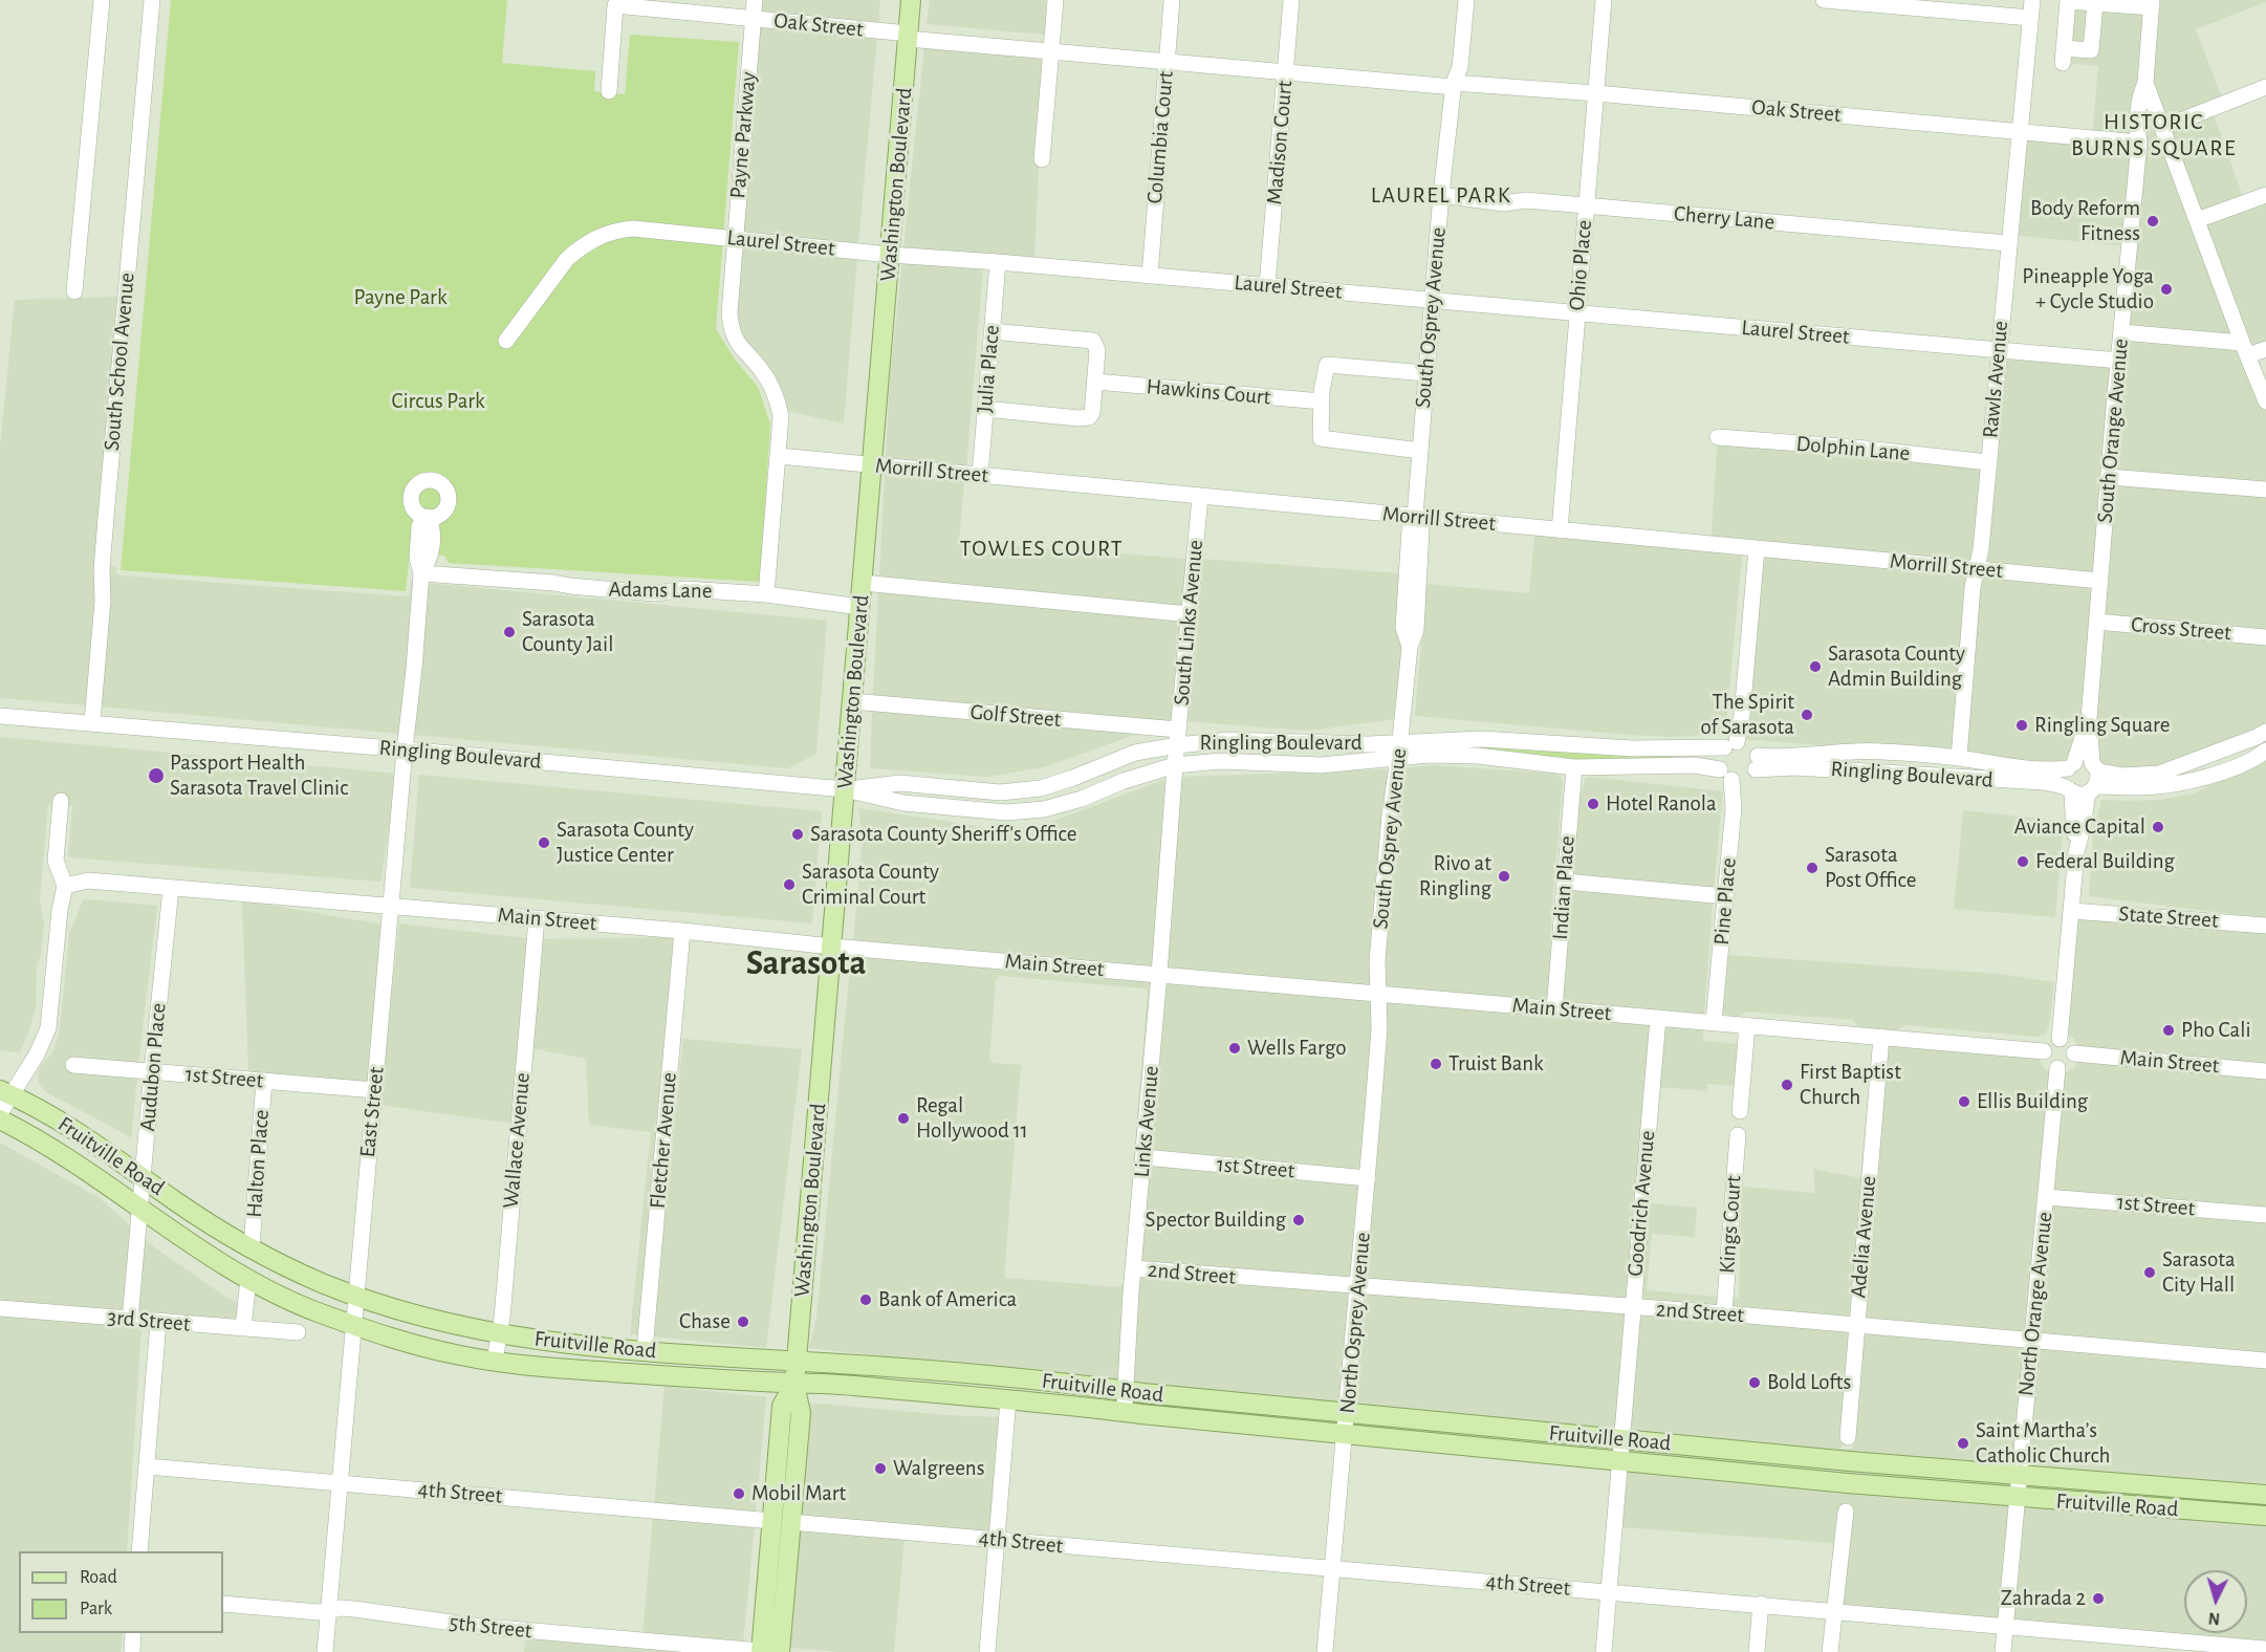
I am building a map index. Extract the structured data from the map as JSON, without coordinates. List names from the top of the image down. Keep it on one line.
{"streets":{"main road":["Washington Boulevard","Fruitville Road"],"street":["Oak Street","Payne Parkway","Columbia Court","Madison Court","Cherry Lane","Laurel Street","Ohio Place","South Osprey Avenue","South School Avenue","Julia Place","Rawls Avenue","Hawkins Court","South Orange Avenue","Dolphin Lane","Morrill Street","Adams Lane","South Links Avenue","Cross Street","Golf Street","Ringling Boulevard","Indian Place","Pine Place","State Street","Main Street","Audubon Place","1st Street","East Street","Links Avenue","Wallace Avenue","Fletcher Avenue","Halton Place","Goodrich Avenue","Kings Court","Adelia Avenue","2nd Street","North Orange Avenue","3rd Street","North Osprey Avenue","4th Street","5th Street"]},"crossings":[["Oak Street","Payne Parkway"],["Oak Street","Columbia Court"],["Oak Street","Madison Court"],["Oak Street","Washington Boulevard"],["Oak Street","Ohio Place"],["Oak Street","South Osprey Avenue"],["Oak Street","Rawls Avenue"],["Oak Street","South Orange Avenue"],["Payne Parkway","Laurel Street"],["Payne Parkway","Morrill Street"],["Payne Parkway","Adams Lane"],["Columbia Court","Laurel Street"],["Madison Court","Laurel Street"],["Washington Boulevard","Laurel Street"],["Washington Boulevard","Morrill Street"],["Washington Boulevard","Adams Lane"],["Washington Boulevard","Golf Street"],["Washington Boulevard","Ringling Boulevard"],["Washington Boulevard","Main Street"],["Washington Boulevard","Fruitville Road"],["Washington Boulevard","4th Street"],["Washington Boulevard","5th Street"],["Cherry Lane","Ohio Place"],["Cherry Lane","South Osprey Avenue"],["Cherry Lane","Rawls Avenue"],["Laurel Street","Ohio Place"],["Laurel Street","South Osprey Avenue"],["Laurel Street","Julia Place"],["Laurel Street","Rawls Avenue"],["Laurel Street","South Orange Avenue"],["Ohio Place","Morrill Street"],["South Osprey Avenue","Morrill Street"],["South Osprey Avenue","Ringling Boulevard"],["South Osprey Avenue","Main Street"],["South Osprey Avenue","North Osprey Avenue"],["South School Avenue","Ringling Boulevard"],["Julia Place","Morrill Street"],["Rawls Avenue","Dolphin Lane"],["Rawls Avenue","Morrill Street"],["Rawls Avenue","Ringling Boulevard"],["South Orange Avenue","Morrill Street"],["South Orange Avenue","Cross Street"],["South Orange Avenue","Ringling Boulevard"],["South Orange Avenue","State Street"],["South Orange Avenue","Main Street"],["South Orange Avenue","North Orange Avenue"],["Morrill Street","South Links Avenue"],["Adams Lane","East Street"],["South Links Avenue","Golf Street"],["South Links Avenue","Ringling Boulevard"],["South Links Avenue","Main Street"],["South Links Avenue","Links Avenue"],["Golf Street","Ringling Boulevard"],["Ringling Boulevard","Indian Place"],["Ringling Boulevard","Pine Place"],["Ringling Boulevard","East Street"],["Indian Place","Main Street"],["Pine Place","Main Street"],["Main Street","Audubon Place"],["Main Street","East Street"],["Main Street","Links Avenue"],["Main Street","Wallace Avenue"],["Main Street","Fletcher Avenue"],["Main Street","Goodrich Avenue"],["Main Street","Adelia Avenue"],["Main Street","North Orange Avenue"],["Main Street","North Osprey Avenue"],["Audubon Place","1st Street"],["Audubon Place","Fruitville Road"],["Audubon Place","3rd Street"],["1st Street","East Street"],["1st Street","Links Avenue"],["1st Street","Halton Place"],["1st Street","North Orange Avenue"],["1st Street","North Osprey Avenue"],["East Street","Fruitville Road"],["East Street","4th Street"],["East Street","5th Street"],["Links Avenue","Fruitville Road"],["Links Avenue","2nd Street"],["Wallace Avenue","Fruitville Road"],["Fletcher Avenue","Fruitville Road"],["Fruitville Road","Halton Place"],["Fruitville Road","Goodrich Avenue"],["Fruitville Road","North Orange Avenue"],["Fruitville Road","North Osprey Avenue"],["Goodrich Avenue","2nd Street"],["Goodrich Avenue","4th Street"],["Kings Court","2nd Street"],["Adelia Avenue","2nd Street"],["2nd Street","North Orange Avenue"],["2nd Street","North Osprey Avenue"],["North Orange Avenue","4th Street"],["North Osprey Avenue","4th Street"]],"districts":["HISTORIC BURNS SQUARE","LAUREL PARK","TOWLES COURT","Sarasota"],"parks":["Payne Park","Circus Park"],"places":["Body Reform Fitness","Pineapple Yoga + Cycle Studio","Sarasota County Jail","Sarasota County Admin Building","The Spirit of Sarasota","Ringling Square","Passport Health Sarasota Travel Clinic","Hotel Ranola","Aviance Capital","Sarasota County Sheriff's Office","Sarasota County Justice Center","Federal Building","Sarasota Post Office","Rivo at Ringling","Sarasota County Criminal Court","Pho Cali","Wells Fargo","Truist Bank","First Baptist Church","Ellis Building","Regal Hollywood 11","Spector Building","Sarasota City Hall","Bank of America","Chase","Bold Lofts","Saint Martha’s Catholic Church","Walgreens","Mobil Mart","Zahrada 2"],"legend":["Road","Park"],"north":"bottom"}
